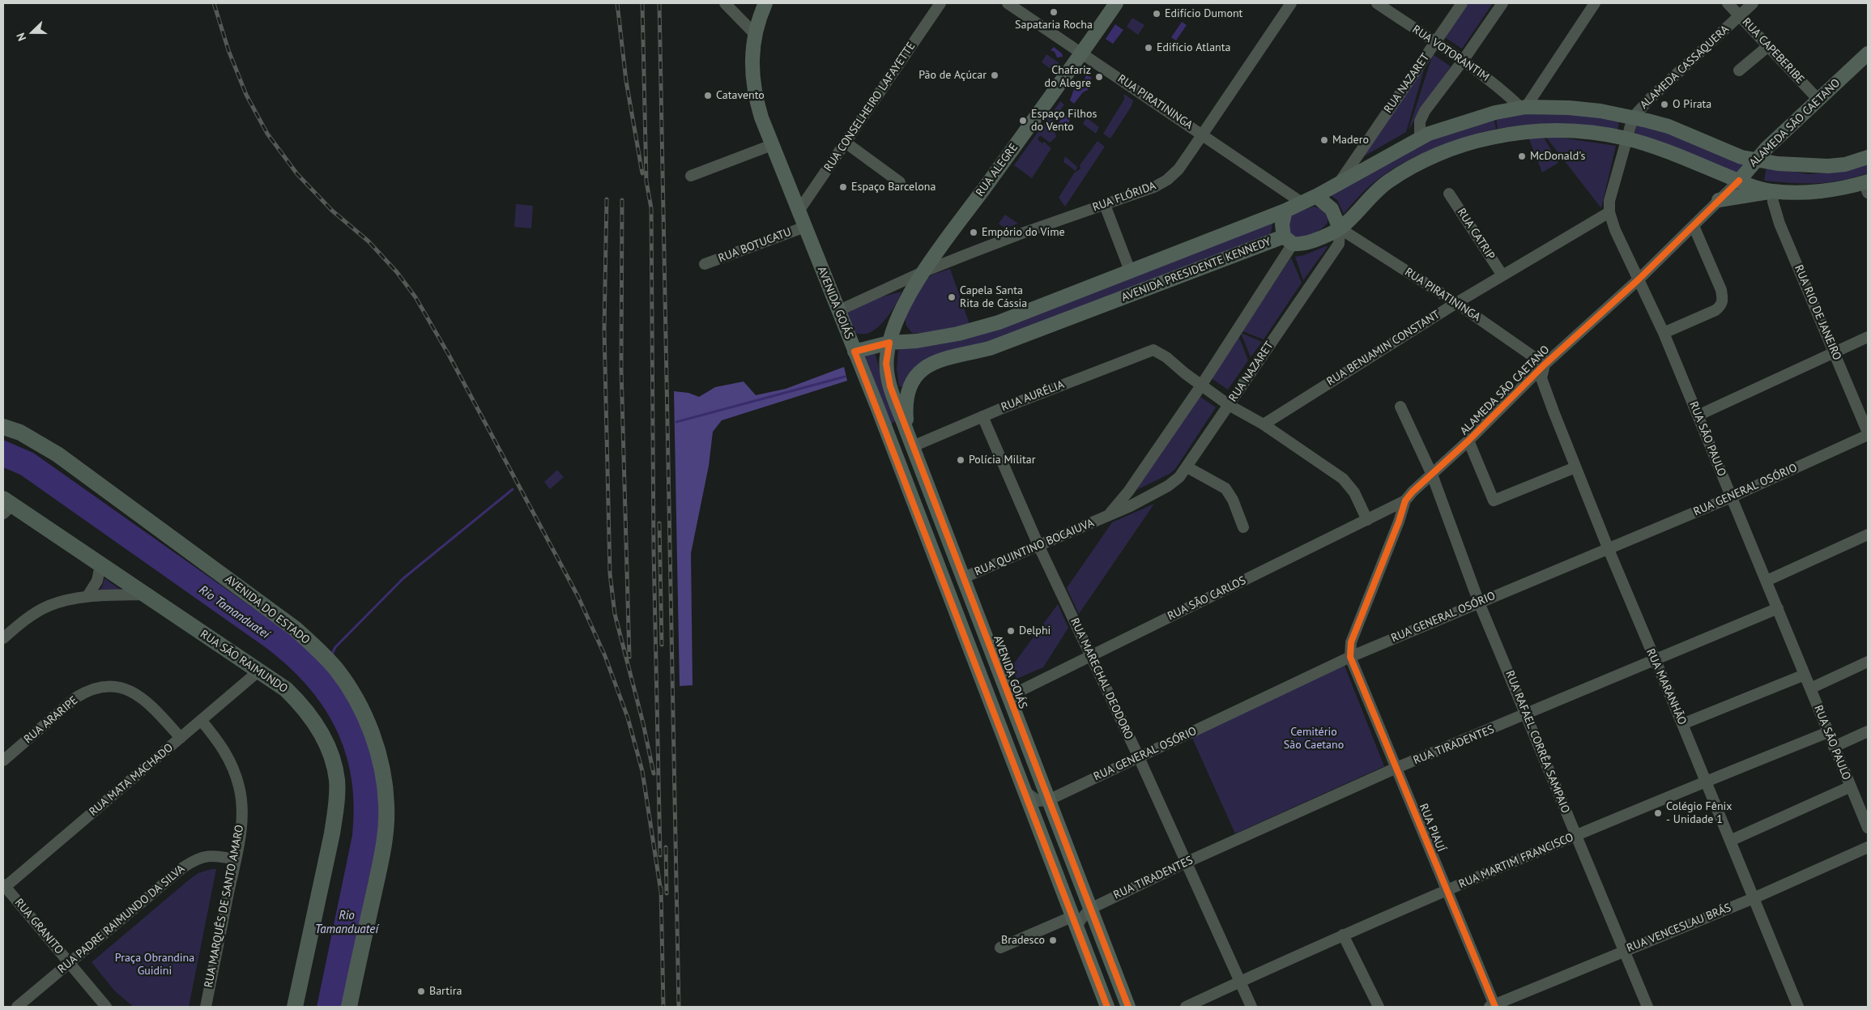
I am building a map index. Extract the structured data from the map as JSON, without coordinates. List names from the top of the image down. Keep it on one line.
{"streets":{"highway":["AVENIDA DO ESTADO","RUA SÃO RAIMUNDO"],"main road":["ALAMEDA SÃO CAETANO","RUA ALEGRE","AVENIDA PRESIDENTE KENNEDY","AVENIDA GOIÁS"],"street":["RUA CAPEBERIBE","RUA VOTORANTIM","ALAMEDA CASSAQUERA","RUA NAZARET","RUA PIRATININGA","RUA CONSELHEIRO LAFAYETTE","RUA FLÓRIDA","RUA CATRIP","RUA BOTUCATU","RUA RIO DE JANEIRO","RUA BENJAMIN CONSTANT","RUA AURÉLIA","RUA SÃO PAULO","RUA GENERAL OSÓRIO","RUA QUINTINO BOCAIUVA","RUA SÃO CARLOS","RUA MARECHAL DEODORO","RUA MARANHÃO","RUA ARARIPE","RUA RAFAEL CORRÊA SAMPAIO","RUA TIRADENTES","RUA MATA MACHADO","RUA PIAUÍ","RUA MARTIM FRANCISCO","RUA MARQUÊS DE SANTO AMARO","RUA PADRE RAIMUNDO DA SILVA","RUA GRANITO","RUA VENCESLAU BRÁS"]},"crossings":[["RUA CAPEBERIBE","ALAMEDA CASSAQUERA"],["RUA CAPEBERIBE","ALAMEDA SÃO CAETANO"],["RUA VOTORANTIM","RUA NAZARET"],["RUA VOTORANTIM","AVENIDA PRESIDENTE KENNEDY"],["ALAMEDA CASSAQUERA","AVENIDA PRESIDENTE KENNEDY"],["ALAMEDA CASSAQUERA","RUA SÃO PAULO"],["RUA NAZARET","RUA PIRATININGA"],["RUA NAZARET","AVENIDA PRESIDENTE KENNEDY"],["RUA NAZARET","RUA QUINTINO BOCAIUVA"],["RUA PIRATININGA","ALAMEDA SÃO CAETANO"],["RUA PIRATININGA","RUA ALEGRE"],["RUA PIRATININGA","RUA FLÓRIDA"],["RUA PIRATININGA","AVENIDA PRESIDENTE KENNEDY"],["RUA PIRATININGA","RUA BENJAMIN CONSTANT"],["RUA PIRATININGA","RUA MARANHÃO"],["RUA CONSELHEIRO LAFAYETTE","AVENIDA GOIÁS"],["ALAMEDA SÃO CAETANO","AVENIDA PRESIDENTE KENNEDY"],["ALAMEDA SÃO CAETANO","RUA SÃO PAULO"],["ALAMEDA SÃO CAETANO","RUA GENERAL OSÓRIO"],["ALAMEDA SÃO CAETANO","RUA SÃO CARLOS"],["ALAMEDA SÃO CAETANO","RUA MARANHÃO"],["ALAMEDA SÃO CAETANO","RUA RAFAEL CORRÊA SAMPAIO"],["ALAMEDA SÃO CAETANO","RUA PIAUÍ"],["RUA ALEGRE","RUA FLÓRIDA"],["RUA ALEGRE","AVENIDA PRESIDENTE KENNEDY"],["RUA ALEGRE","AVENIDA GOIÁS"],["RUA FLÓRIDA","AVENIDA GOIÁS"],["RUA CATRIP","RUA BENJAMIN CONSTANT"],["RUA BOTUCATU","AVENIDA GOIÁS"],["AVENIDA PRESIDENTE KENNEDY","AVENIDA GOIÁS"],["AVENIDA PRESIDENTE KENNEDY","RUA RIO DE JANEIRO"],["AVENIDA PRESIDENTE KENNEDY","RUA SÃO PAULO"],["AVENIDA GOIÁS","RUA AURÉLIA"],["AVENIDA GOIÁS","RUA GENERAL OSÓRIO"],["AVENIDA GOIÁS","RUA QUINTINO BOCAIUVA"],["AVENIDA GOIÁS","RUA SÃO CARLOS"],["AVENIDA GOIÁS","RUA TIRADENTES"],["RUA RIO DE JANEIRO","RUA GENERAL OSÓRIO"],["RUA BENJAMIN CONSTANT","RUA SÃO PAULO"],["RUA AURÉLIA","RUA MARECHAL DEODORO"],["RUA SÃO PAULO","RUA GENERAL OSÓRIO"],["RUA SÃO PAULO","RUA TIRADENTES"],["RUA SÃO PAULO","RUA MARTIM FRANCISCO"],["RUA GENERAL OSÓRIO","RUA MARECHAL DEODORO"],["RUA GENERAL OSÓRIO","RUA MARANHÃO"],["RUA GENERAL OSÓRIO","RUA RAFAEL CORRÊA SAMPAIO"],["RUA GENERAL OSÓRIO","RUA PIAUÍ"],["RUA QUINTINO BOCAIUVA","RUA MARECHAL DEODORO"],["RUA SÃO CARLOS","RUA MARECHAL DEODORO"],["RUA SÃO RAIMUNDO","RUA MATA MACHADO"],["RUA MARECHAL DEODORO","RUA TIRADENTES"],["RUA MARECHAL DEODORO","RUA MARTIM FRANCISCO"],["RUA MARANHÃO","RUA TIRADENTES"],["RUA MARANHÃO","RUA MARTIM FRANCISCO"],["RUA MARANHÃO","RUA VENCESLAU BRÁS"],["RUA ARARIPE","RUA MATA MACHADO"],["RUA RAFAEL CORRÊA SAMPAIO","RUA TIRADENTES"],["RUA RAFAEL CORRÊA SAMPAIO","RUA MARTIM FRANCISCO"],["RUA RAFAEL CORRÊA SAMPAIO","RUA VENCESLAU BRÁS"],["RUA TIRADENTES","RUA PIAUÍ"],["RUA MATA MACHADO","RUA MARQUÊS DE SANTO AMARO"],["RUA MATA MACHADO","RUA GRANITO"],["RUA PIAUÍ","RUA MARTIM FRANCISCO"],["RUA PIAUÍ","RUA VENCESLAU BRÁS"],["RUA MARQUÊS DE SANTO AMARO","RUA PADRE RAIMUNDO DA SILVA"],["RUA PADRE RAIMUNDO DA SILVA","RUA GRANITO"]],"water":["Rio Tamanduateí"],"parks":["Cemitério São Caetano","Praça Obrandina Guidini"],"places":["Sapataria Rocha","Edifício Dumont","Edifício Atlanta","Pão de Açúcar","Chafariz do Alegre","Catavento","O Pirata","Espaço Filhos do Vento","Madero","McDonald's","Espaço Barcelona","Empório do Vime","Capela Santa Rita de Cássia","Polícia Militar","Delphi","Colégio Fênix - Unidade 1","Bradesco","Bartira"],"north":"left"}
